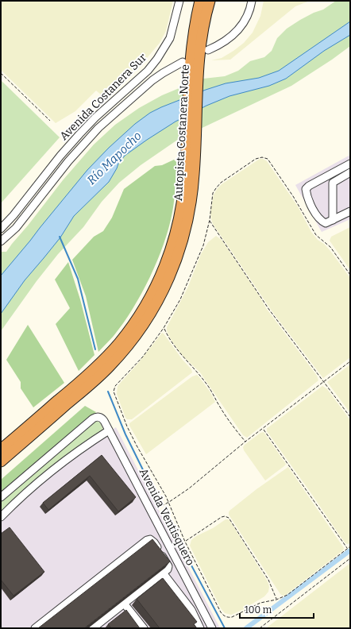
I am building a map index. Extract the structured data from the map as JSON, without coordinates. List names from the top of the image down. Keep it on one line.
{"streets":{"highway":["Autopista Costanera Norte"],"street":["Avenida Costanera Sur","Avenida Ventisquero"]},"water":["Río Mapocho"],"scale_bar":"100 m"}
